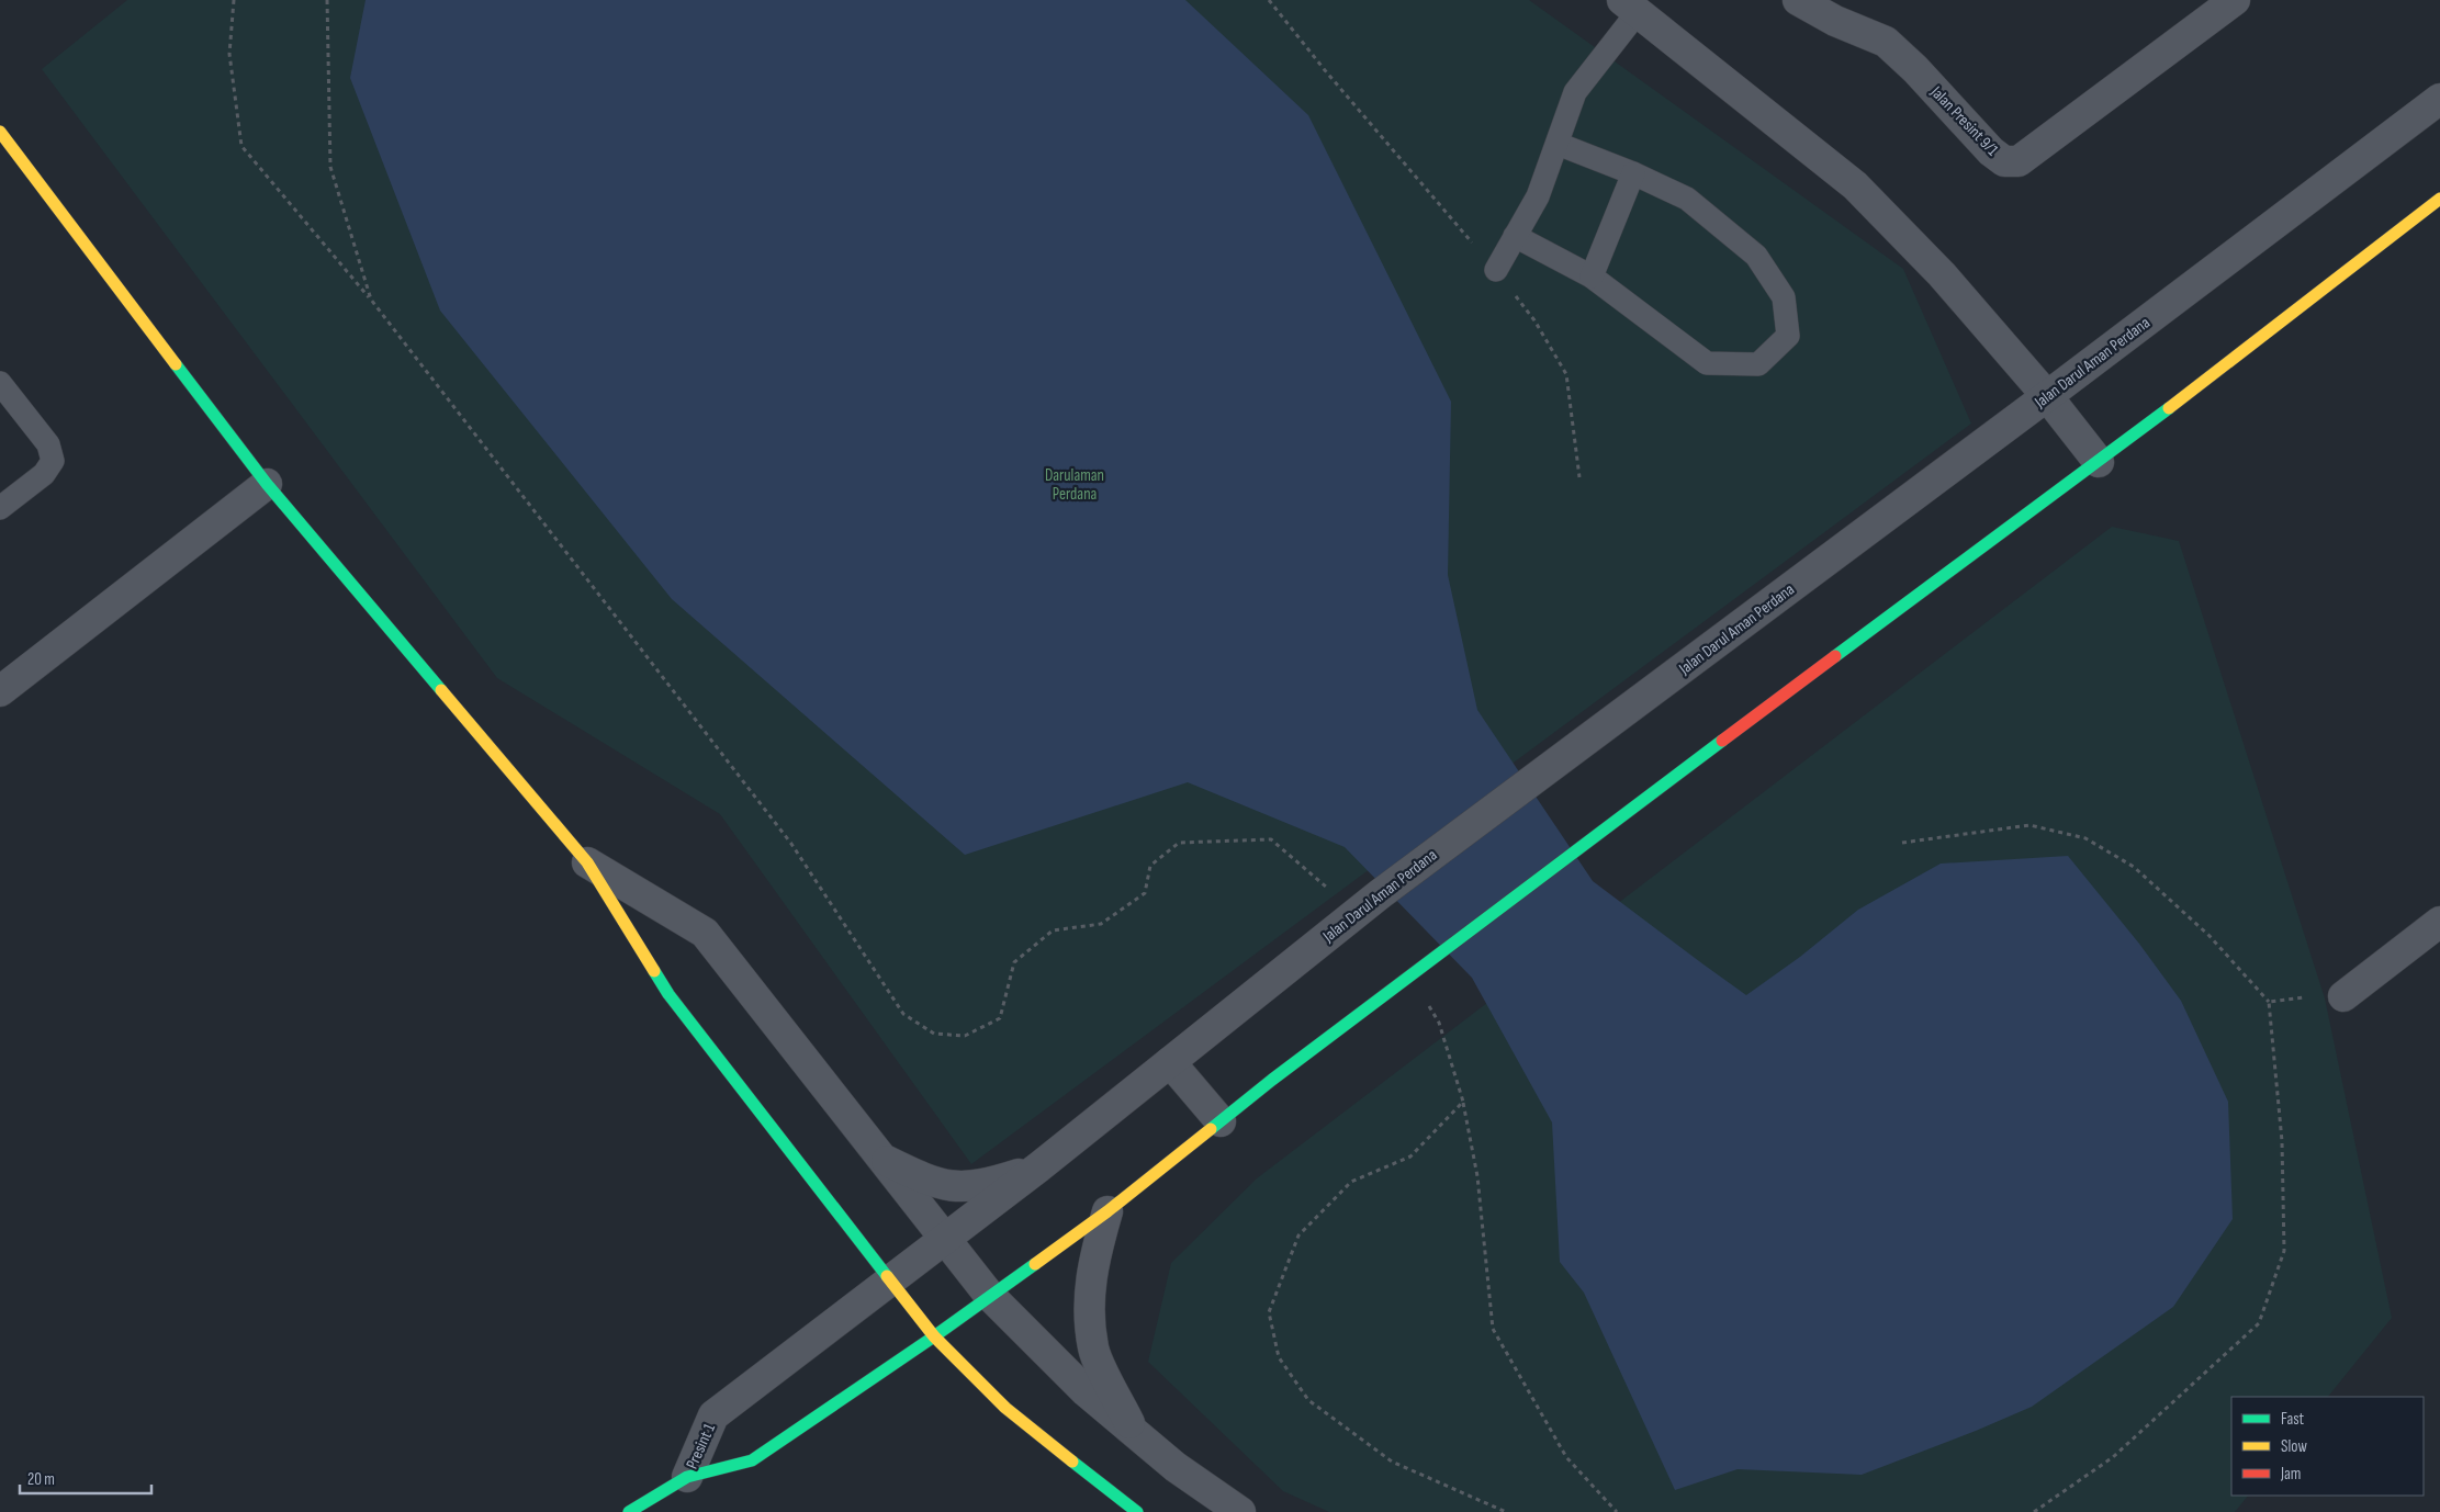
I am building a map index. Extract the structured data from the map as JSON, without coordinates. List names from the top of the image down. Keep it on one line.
{"streets":{"street":["Jalan Presint 9/1","Jalan Darul Aman Perdana","Presint 1"]},"crossings":[["Jalan Darul Aman Perdana","Presint 1"]],"parks":["Darulaman Perdana"],"legend":["Fast","Slow","Jam"],"scale_bar":"20 m"}
